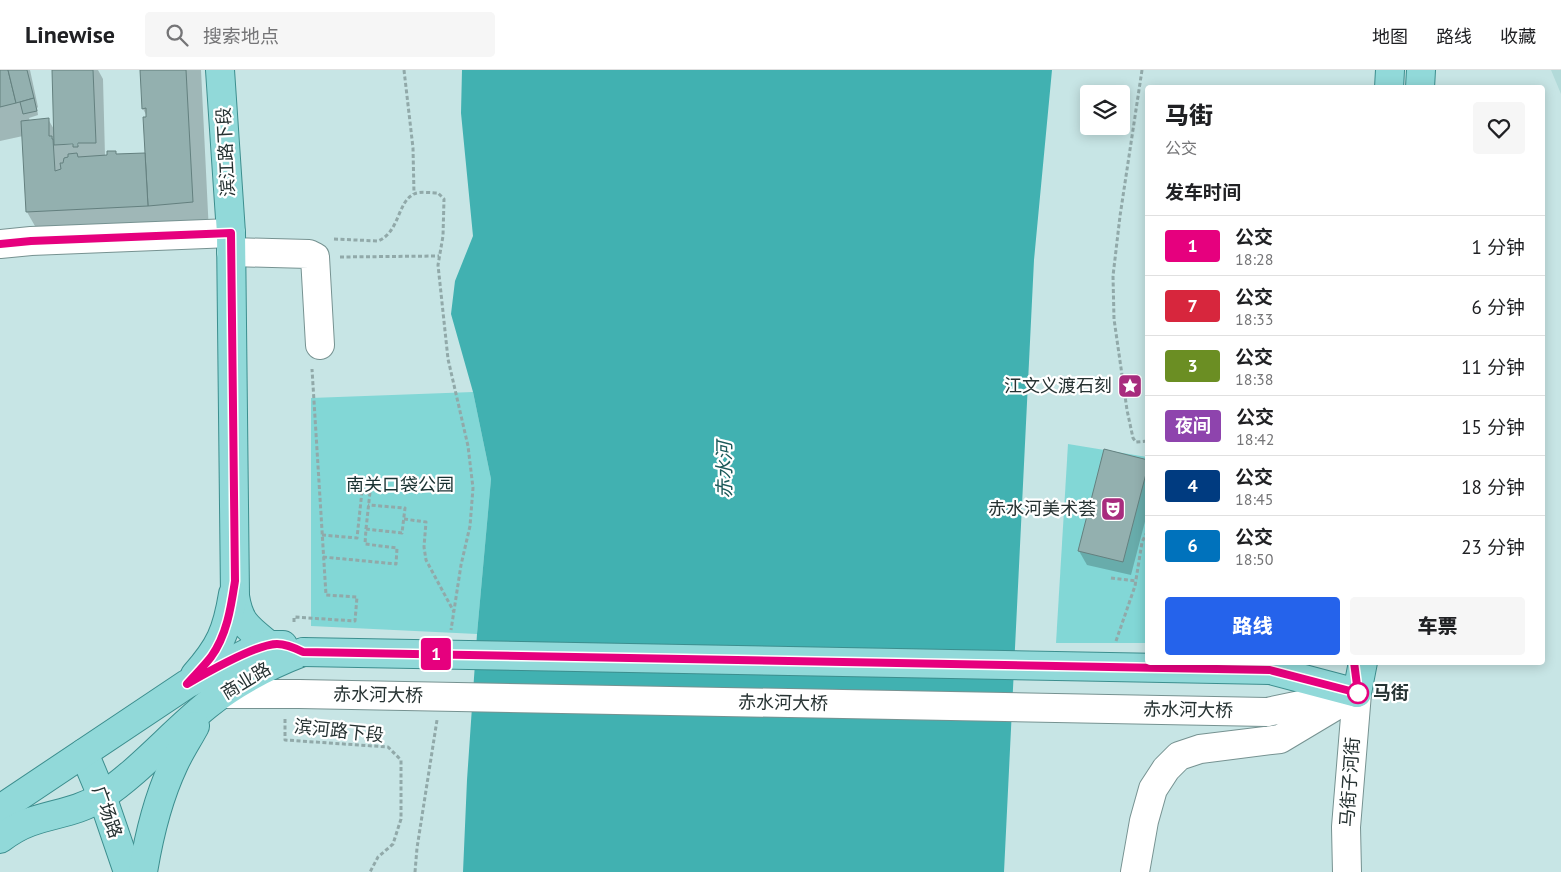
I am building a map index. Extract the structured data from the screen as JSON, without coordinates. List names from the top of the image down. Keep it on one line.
{"streets":{"main road":["滨江路下段","商业路","广场路"],"street":["赤水河大桥","马街子河街"],"path":["滨河路下段"]},"crossings":[["商业路","赤水河大桥"],["商业路","广场路"],["赤水河大桥","滨河路下段"],["赤水河大桥","马街子河街"]],"water":["赤水河"],"parks":["南关口袋公园"],"places":{"place":["江文义渡石刻"],"theatre":["赤水河美术荟"],"other":["马街"]},"lines":["bus line 1"],"page":{"header":"Linewise","search":"搜索地点","nav":["地图","路线","收藏"],"on_map":"1","heading":[["马街","公交"],"发车时间"],"list":[{"mark":"1","name":"公交","note":"18:28","value":"1 分钟"},{"mark":"7","name":"公交","note":"18:33","value":"6 分钟"},{"mark":"3","name":"公交","note":"18:38","value":"11 分钟"},{"mark":"夜间","name":"公交","note":"18:42","value":"15 分钟"},{"mark":"4","name":"公交","note":"18:45","value":"18 分钟"},{"mark":"6","name":"公交","note":"18:50","value":"23 分钟"}],"buttons":["路线","车票"]}}
